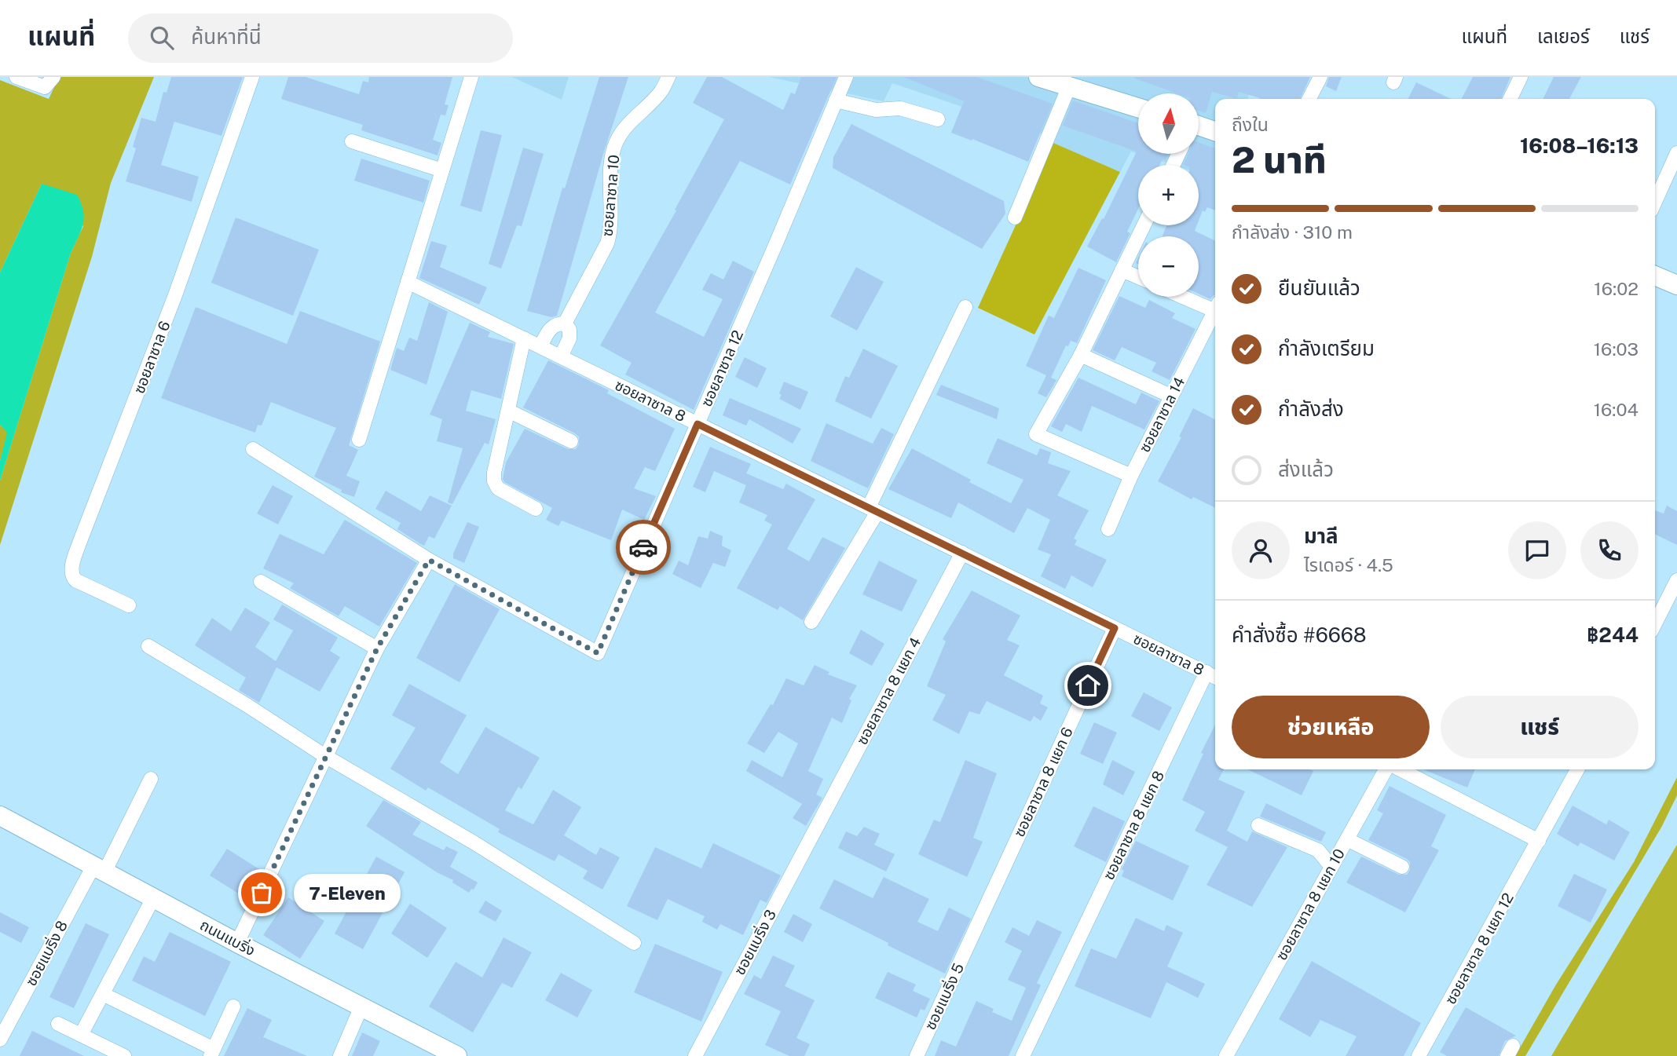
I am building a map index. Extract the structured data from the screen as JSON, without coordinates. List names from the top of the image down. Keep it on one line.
{"streets":{"main road":["ถนนแบริ่ง"],"street":["ซอยลาซาล 10","ซอยลาซาล 6","ซอยลาซาล 12","ซอยลาซาล 8","ซอยลาซาล 14","ซอยลาซาล 8 แยก 4","ซอยลาซาล 8 แยก 6","ซอยลาซาล 8 แยก 8","ซอยลาซาล 8 แยก 10","ซอยแบริ่ง 3","ซอยลาซาล 8 แยก 12","ซอยแบริ่ง 8","ซอยแบริ่ง 5"]},"crossings":[["ซอยลาซาล 10","ซอยลาซาล 8"],["ซอยลาซาล 12","ซอยลาซาล 8"],["ซอยลาซาล 8","ซอยลาซาล 8 แยก 4"],["ซอยลาซาล 8","ซอยลาซาล 8 แยก 6"],["ซอยลาซาล 8","ซอยลาซาล 8 แยก 8"],["ซอยลาซาล 8 แยก 4","ซอยแบริ่ง 3"],["ซอยลาซาล 8 แยก 6","ซอยแบริ่ง 5"],["ถนนแบริ่ง","ซอยแบริ่ง 8"]],"places":["7-Eleven"],"north":"top","page":{"header":"แผนที่","search":"ค้นหาที่นี่","nav":["แผนที่","เลเยอร์","แชร์"],"map_buttons":["+","−"],"heading":["2 นาที","ถึงใน","16:08–16:13"],"panel":["มาลี","ไรเดอร์ · 4.5","คำสั่งซื้อ #6668","฿244"],"bar":"กำลังส่ง · 310 m","list":[["ยืนยันแล้ว","16:02"],["กำลังเตรียม","16:03"],["กำลังส่ง","16:04"],"ส่งแล้ว"],"buttons":["ช่วยเหลือ","แชร์"],"bubble":"7-Eleven"}}
